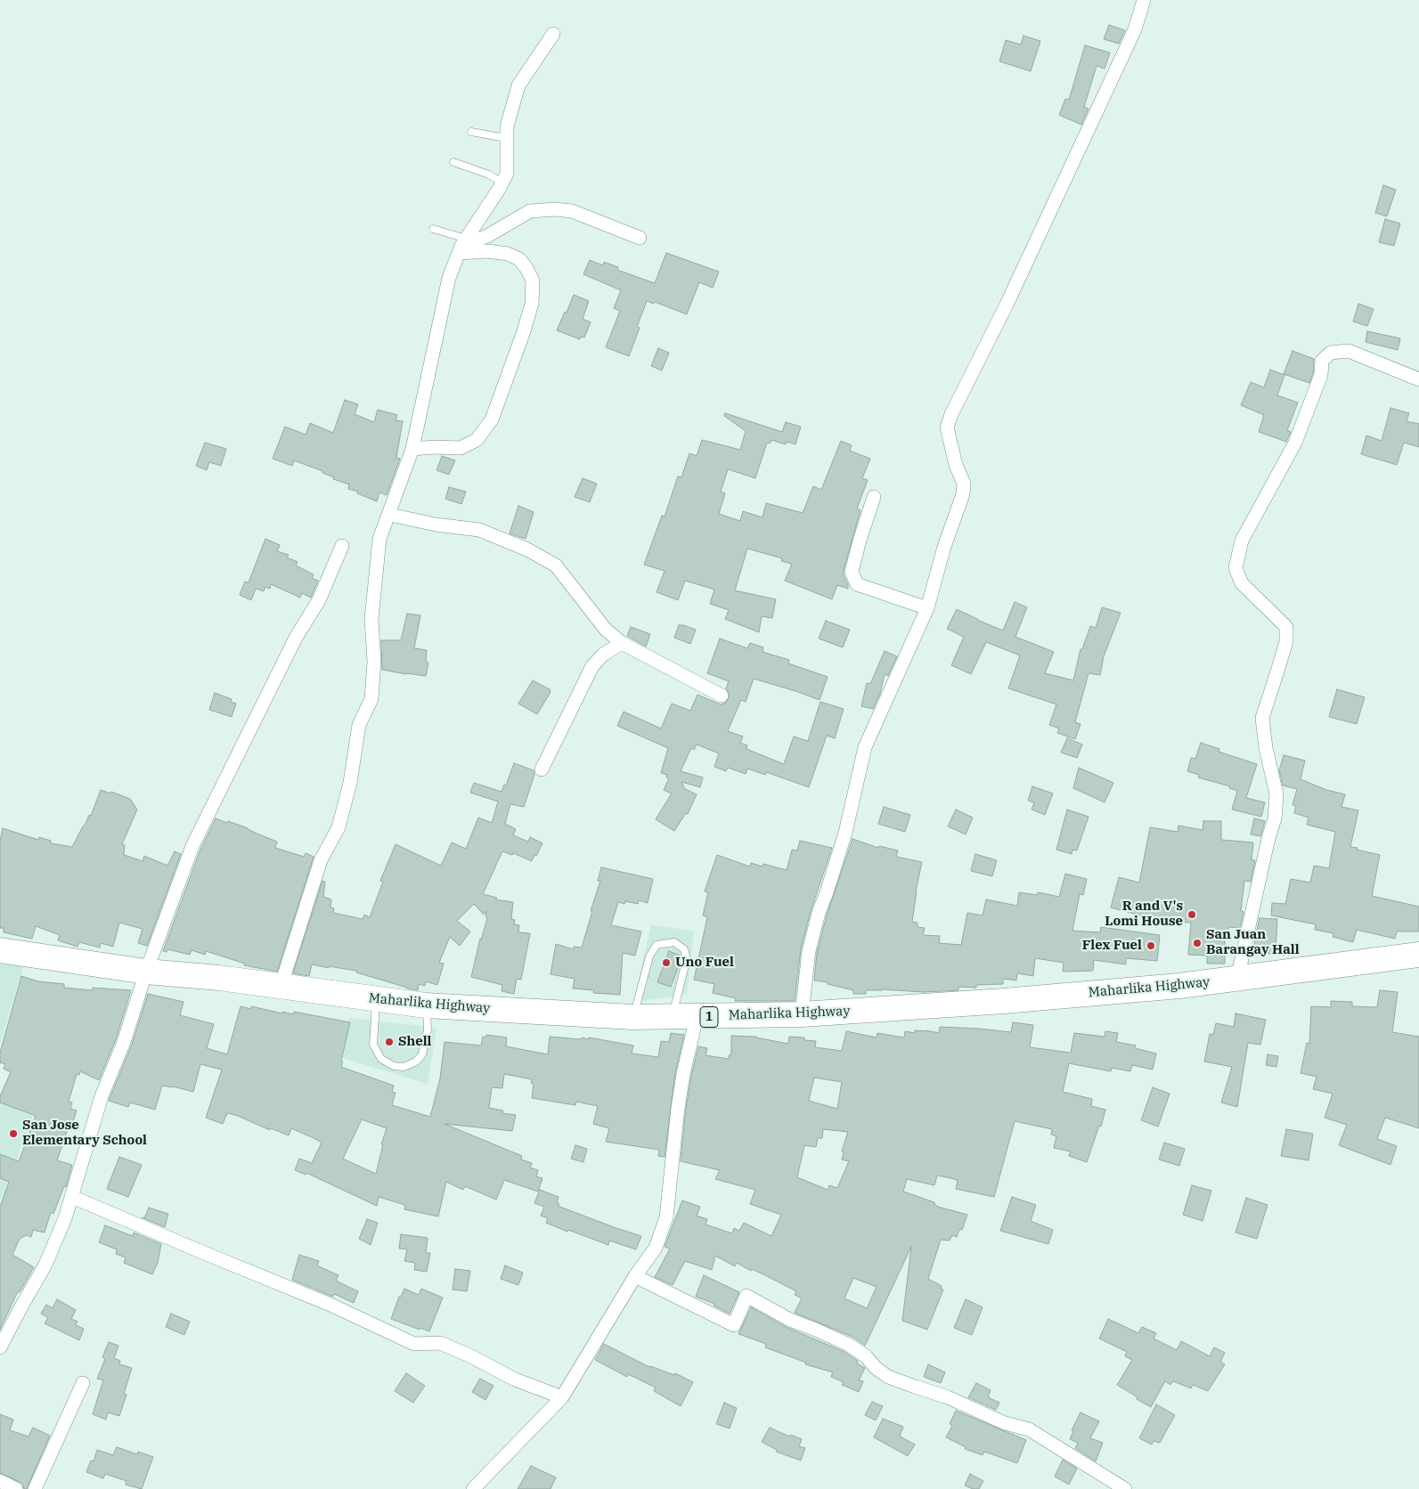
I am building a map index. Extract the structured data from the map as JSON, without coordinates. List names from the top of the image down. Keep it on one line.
{"streets":{"highway":["Maharlika Highway","1"]},"places":["R and V's Lomi House","San Juan Barangay Hall","Flex Fuel","Uno Fuel","Shell","San Jose Elementary School"]}
